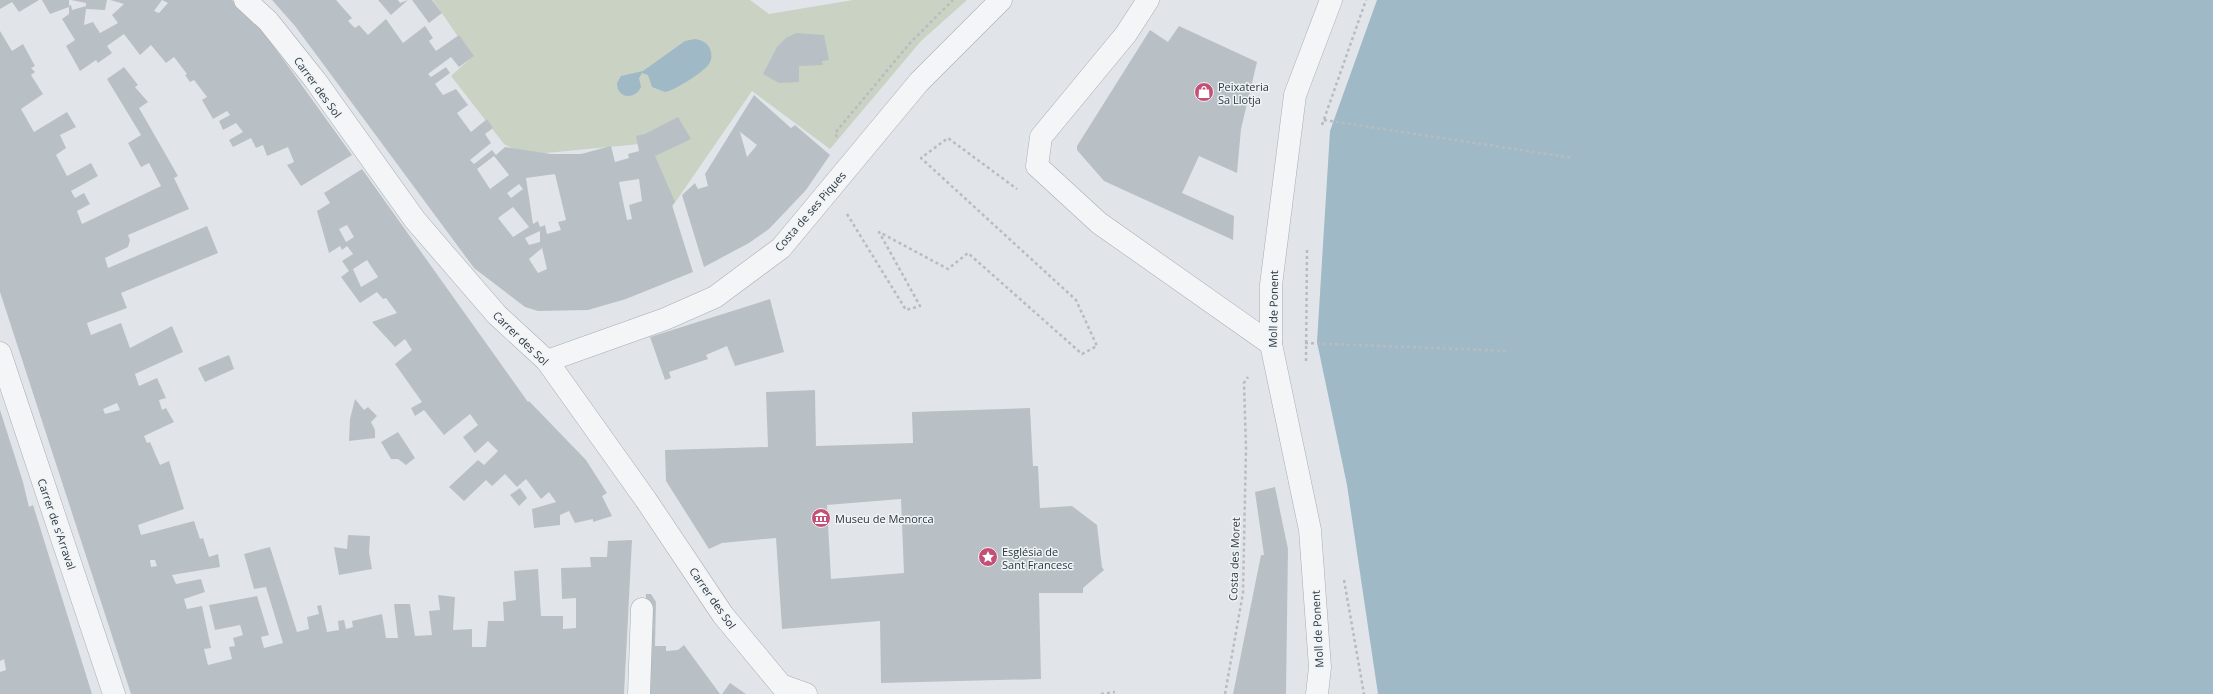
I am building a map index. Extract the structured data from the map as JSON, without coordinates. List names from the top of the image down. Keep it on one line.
{"streets":{"street":["Carrer des Sol","Costa de ses Piques","Moll de Ponent","Carrer de s'Arraval"],"path":["Costa des Moret"]},"crossings":[["Carrer des Sol","Costa de ses Piques"]],"places":{"shop":["Peixateria Sa Llotja"],"museum":["Museu de Menorca"],"place":["Església de Sant Francesc"]}}
